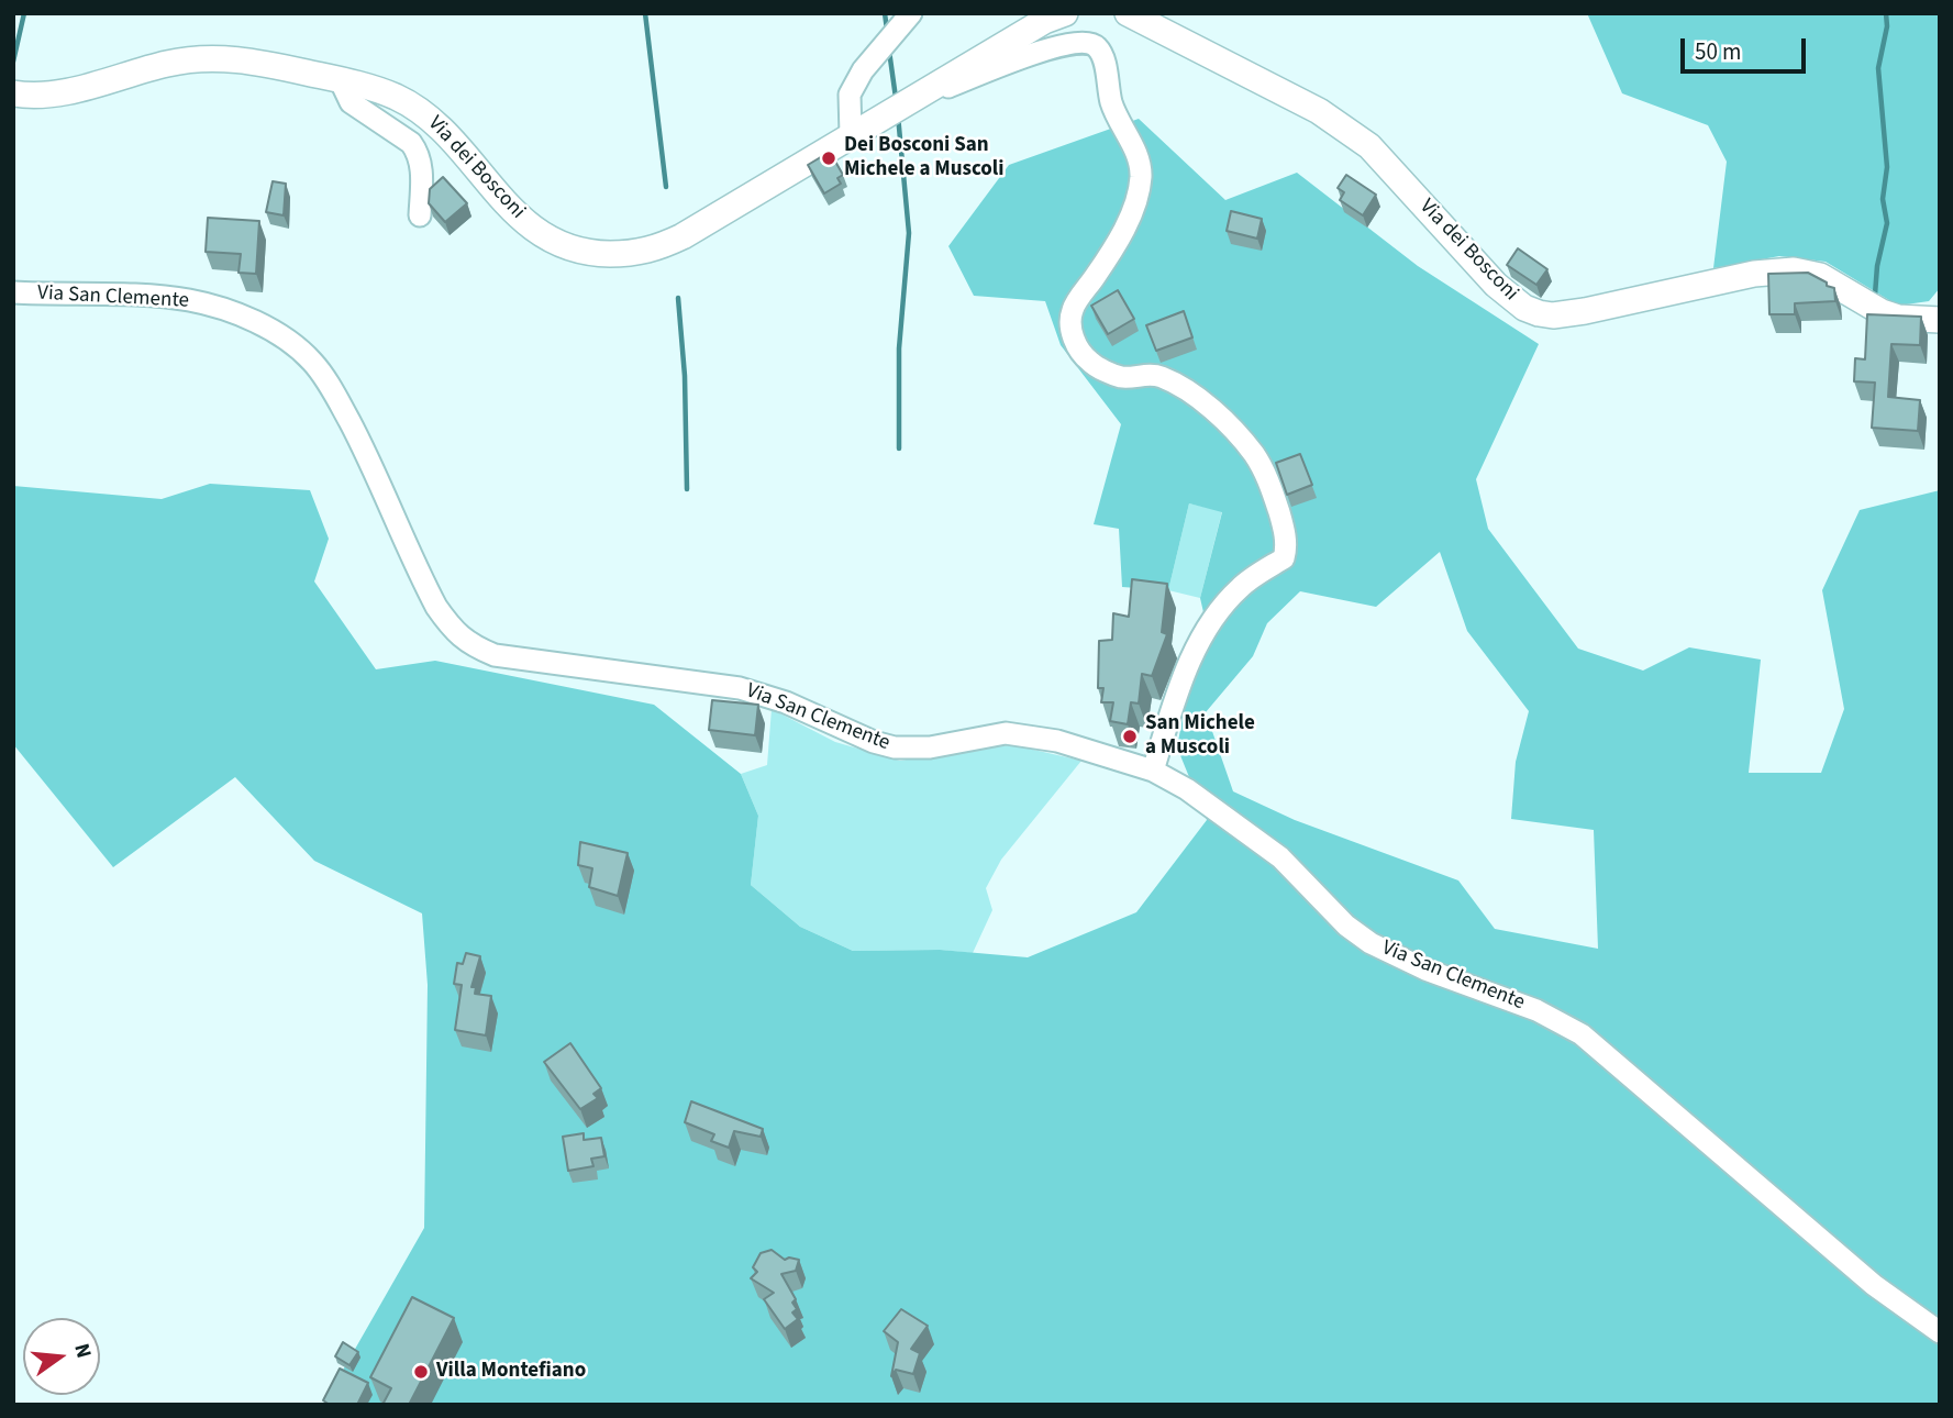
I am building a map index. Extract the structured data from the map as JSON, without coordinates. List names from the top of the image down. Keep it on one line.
{"streets":{"main road":["Via dei Bosconi"],"street":["Via San Clemente"]},"places":["Dei Bosconi San Michele a Muscoli","San Michele a Muscoli","Villa Montefiano"],"scale_bar":"50 m","north":"right"}
